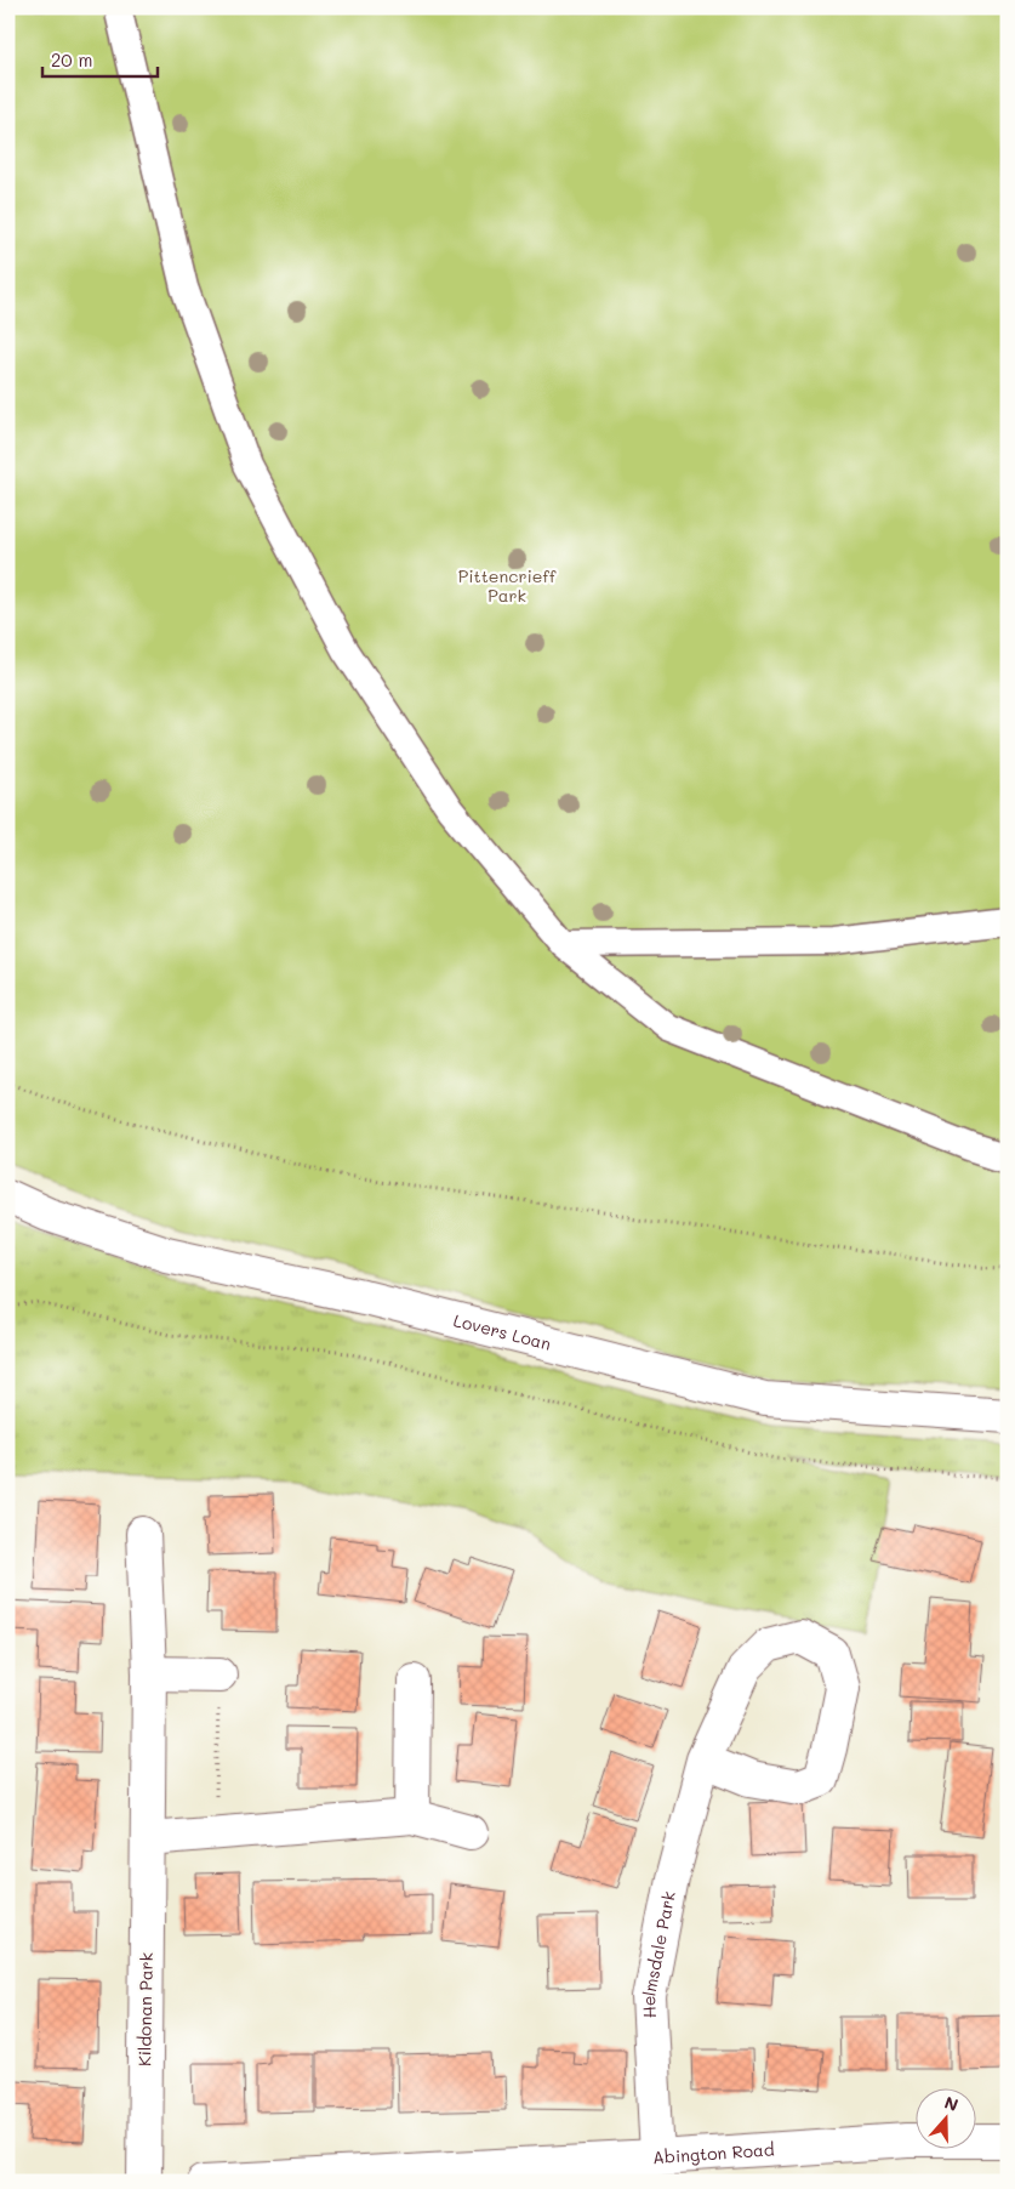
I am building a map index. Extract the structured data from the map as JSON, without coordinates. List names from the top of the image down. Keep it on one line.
{"streets":{"street":["Lovers Loan","Helmsdale Park","Kildonan Park","Abington Road"]},"crossings":[["Helmsdale Park","Abington Road"]],"parks":["Pittencrieff Park"],"scale_bar":"20 m","north":"top"}
